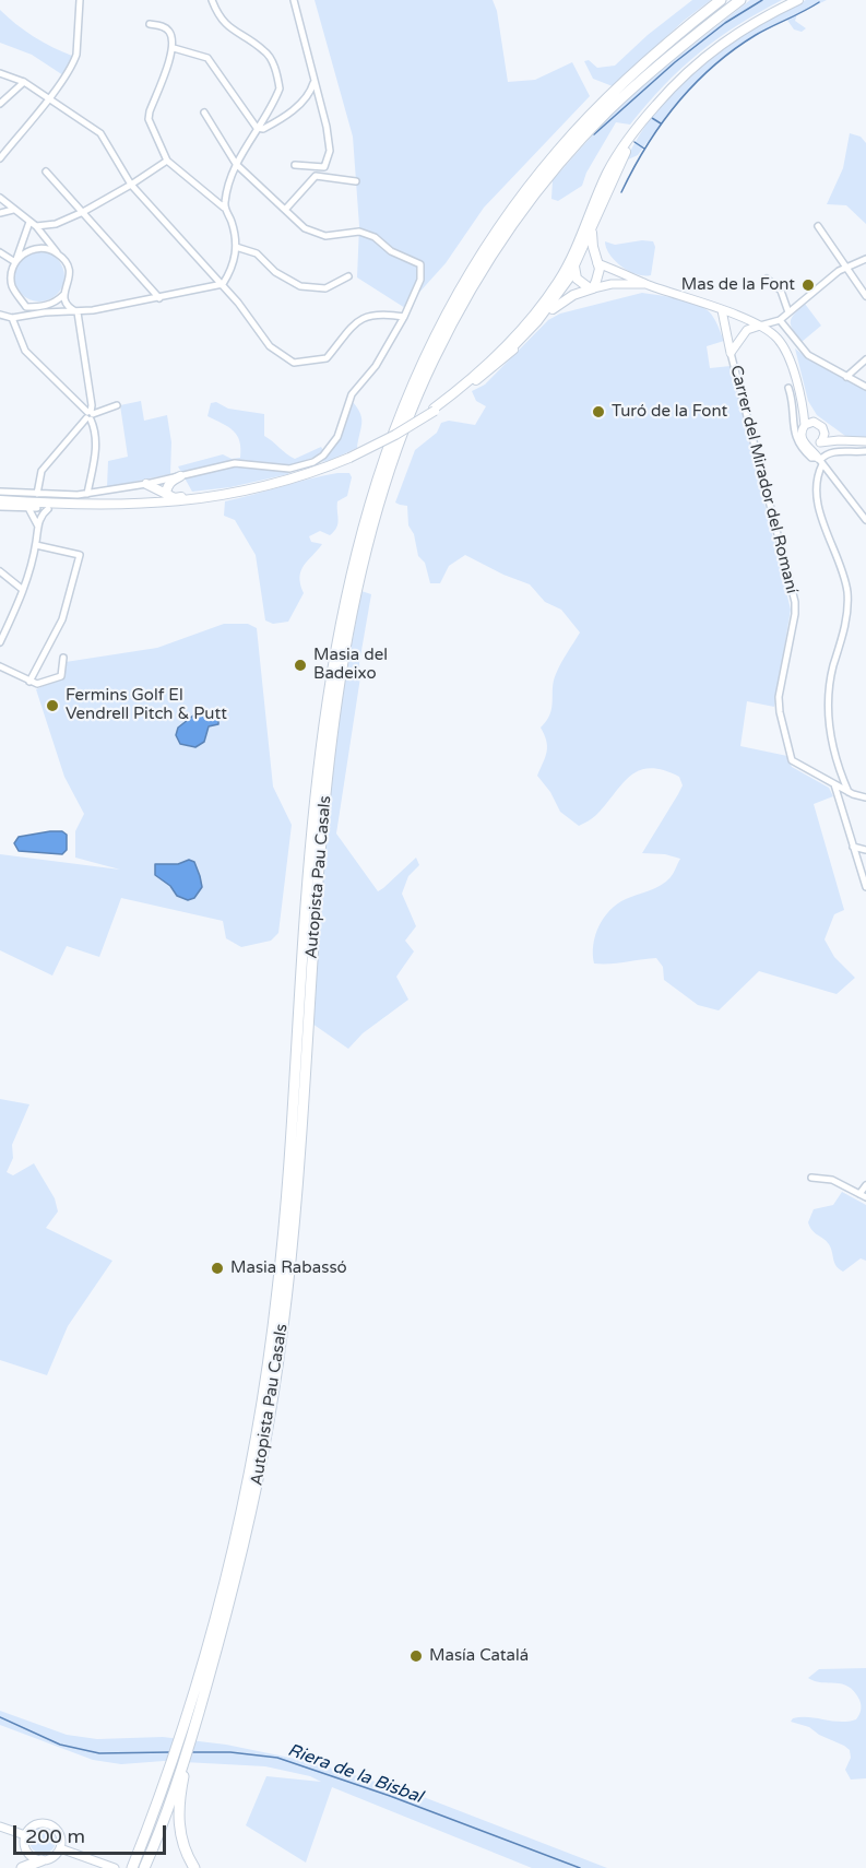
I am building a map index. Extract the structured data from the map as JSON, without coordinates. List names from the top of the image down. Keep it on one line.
{"streets":{"highway":["Autopista Pau Casals"],"street":["Carrer del Mirador del Romaní"]},"water":["Riera de la Bisbal"],"places":["Mas de la Font","Turó de la Font","Masia del Badeixo","Fermins Golf El Vendrell Pitch & Putt","Masia Rabassó","Masía Catalá"],"scale_bar":"200 m"}
